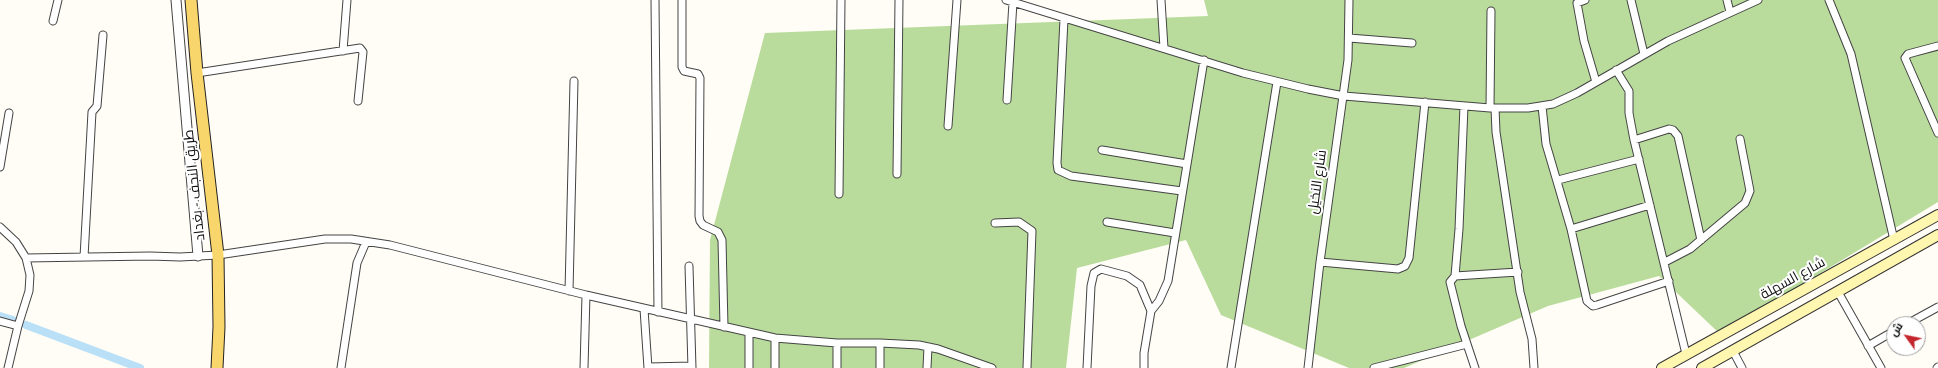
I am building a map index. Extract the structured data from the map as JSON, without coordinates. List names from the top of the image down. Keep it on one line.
{"streets":{"main road":["طريق النجف - بغداد","شارع السهلة"],"street":["شارع النخيل"]},"north":"top left"}
